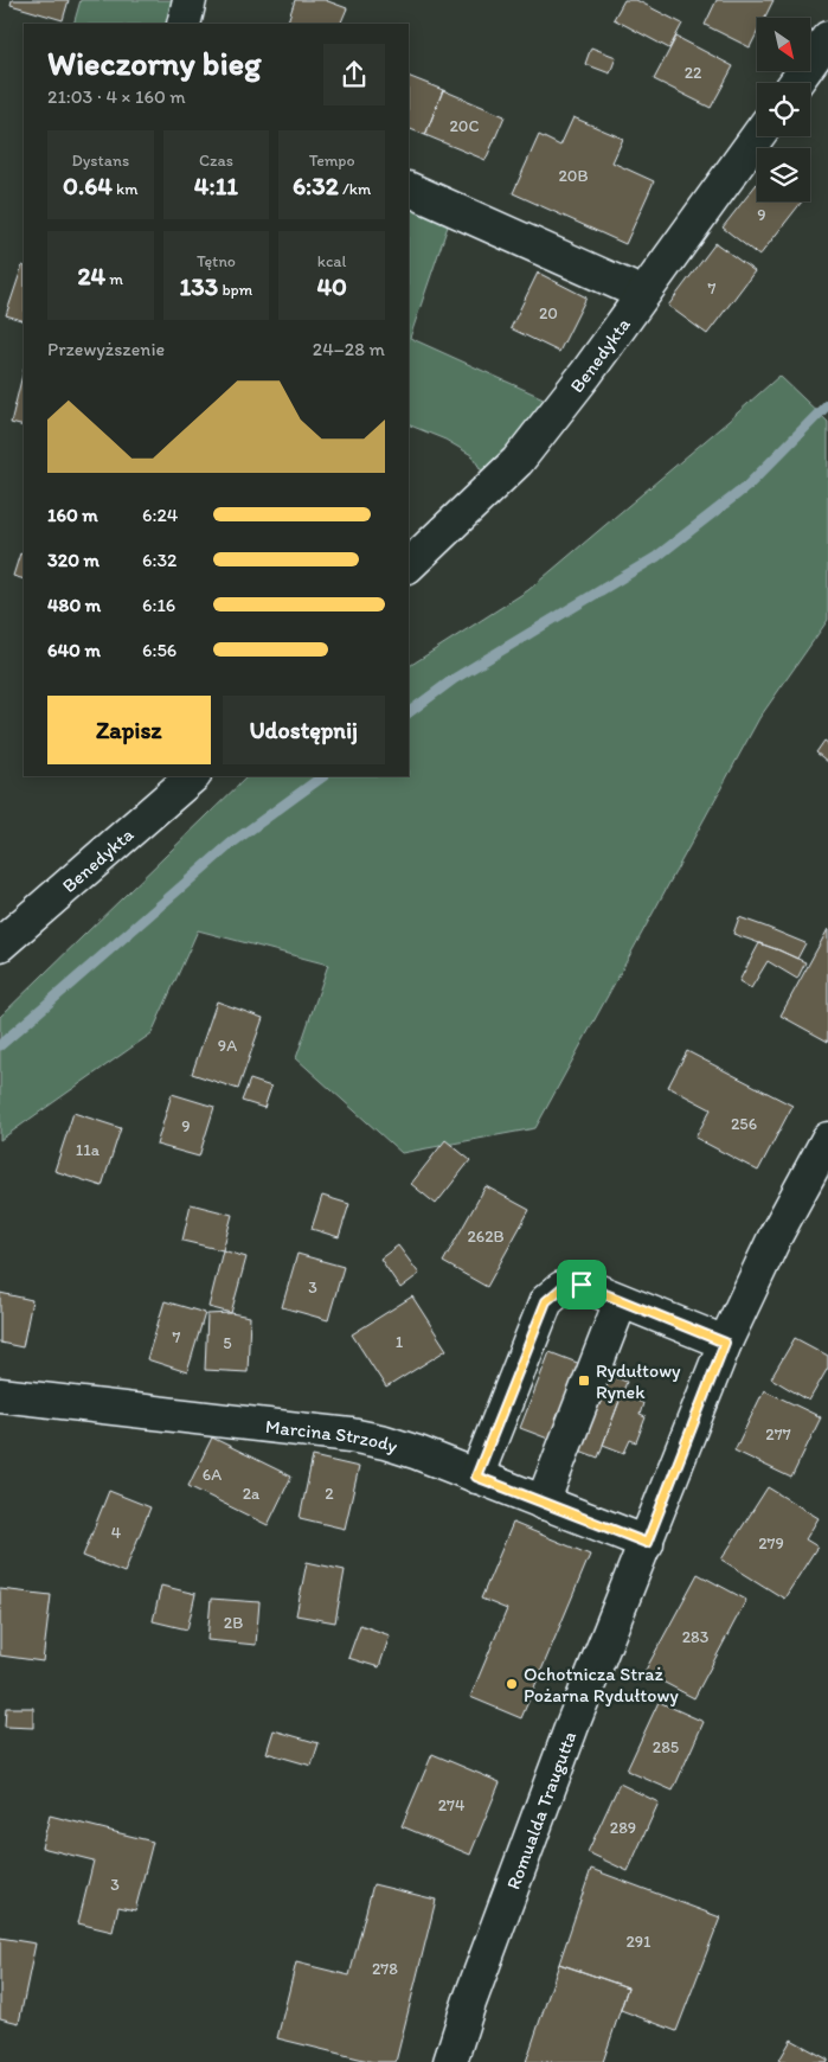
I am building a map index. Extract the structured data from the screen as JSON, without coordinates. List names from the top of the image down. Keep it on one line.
{"streets":{"street":["Benedykta","Marcina Strzody","Romualda Traugutta"]},"crossings":[["Marcina Strzody","Romualda Traugutta"]],"places":{"transit":["Rydułtowy Rynek"],"other":["Ochotnicza Straż Pożarna Rydułtowy"]},"house_numbers":["22","20C","20B","9","7","20","9A","256","9","11a","262B","3","7","1","5","277","6A","2a","2","4","279","2B","283","285","274","289","3","291","278"],"north":"bottom right","page":{"heading":["Wieczorny bieg","21:03 · 4 × 160 m"],"stats":[["Dystans","0.64 km"],["Czas","4:11"],["Tempo","6:32 /km"],["24 m"],["Tętno","133 bpm"],["kcal","40"]],"chart":["Przewyższenie","24–28 m"],"list":[{"name":"160 m","note":"6:24"},{"name":"320 m","note":"6:32"},{"name":"480 m","note":"6:16"},{"name":"640 m","note":"6:56"}],"buttons":["Zapisz","Udostępnij"]}}
